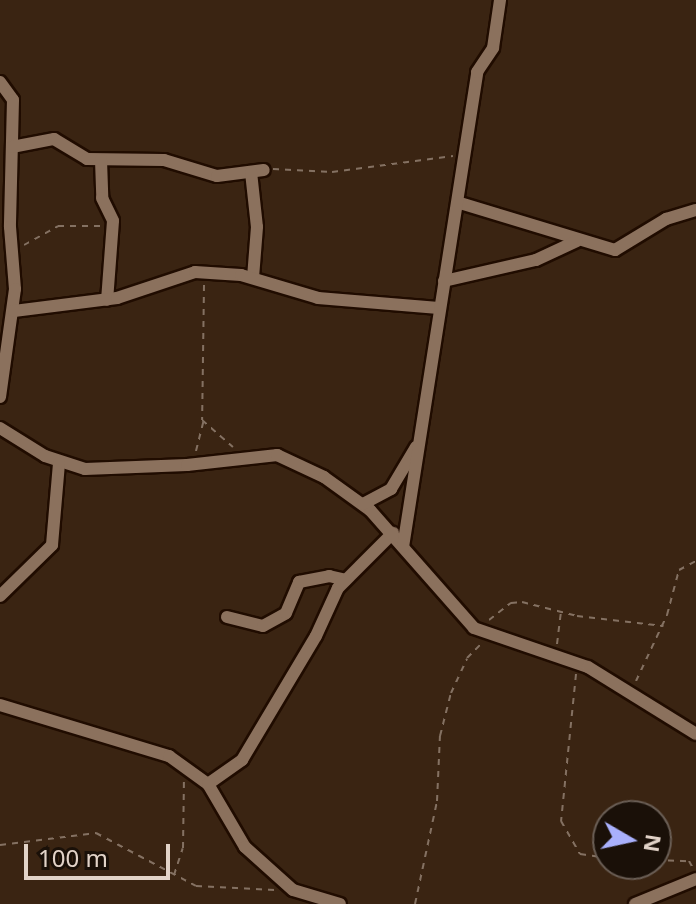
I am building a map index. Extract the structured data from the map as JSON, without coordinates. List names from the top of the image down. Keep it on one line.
{"scale_bar":"100 m","north":"right"}
